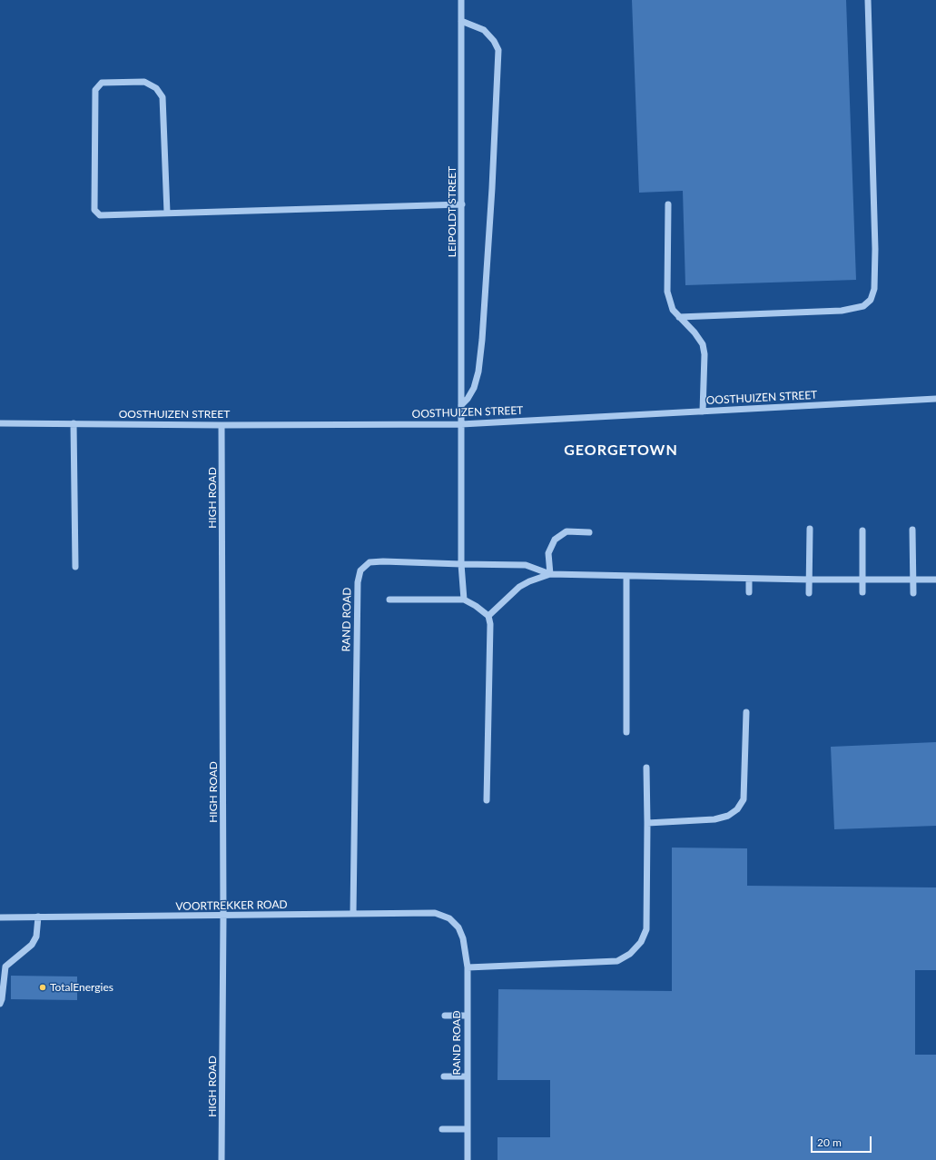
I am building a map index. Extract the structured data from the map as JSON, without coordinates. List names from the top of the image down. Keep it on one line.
{"streets":{"street":["LEIPOLDT STREET","OOSTHUIZEN STREET","HIGH ROAD","RAND ROAD","VOORTREKKER ROAD"]},"crossings":[["LEIPOLDT STREET","OOSTHUIZEN STREET"],["OOSTHUIZEN STREET","HIGH ROAD"],["HIGH ROAD","VOORTREKKER ROAD"],["RAND ROAD","VOORTREKKER ROAD"]],"districts":["GEORGETOWN"],"places":["TotalEnergies"],"scale_bar":"20 m"}
